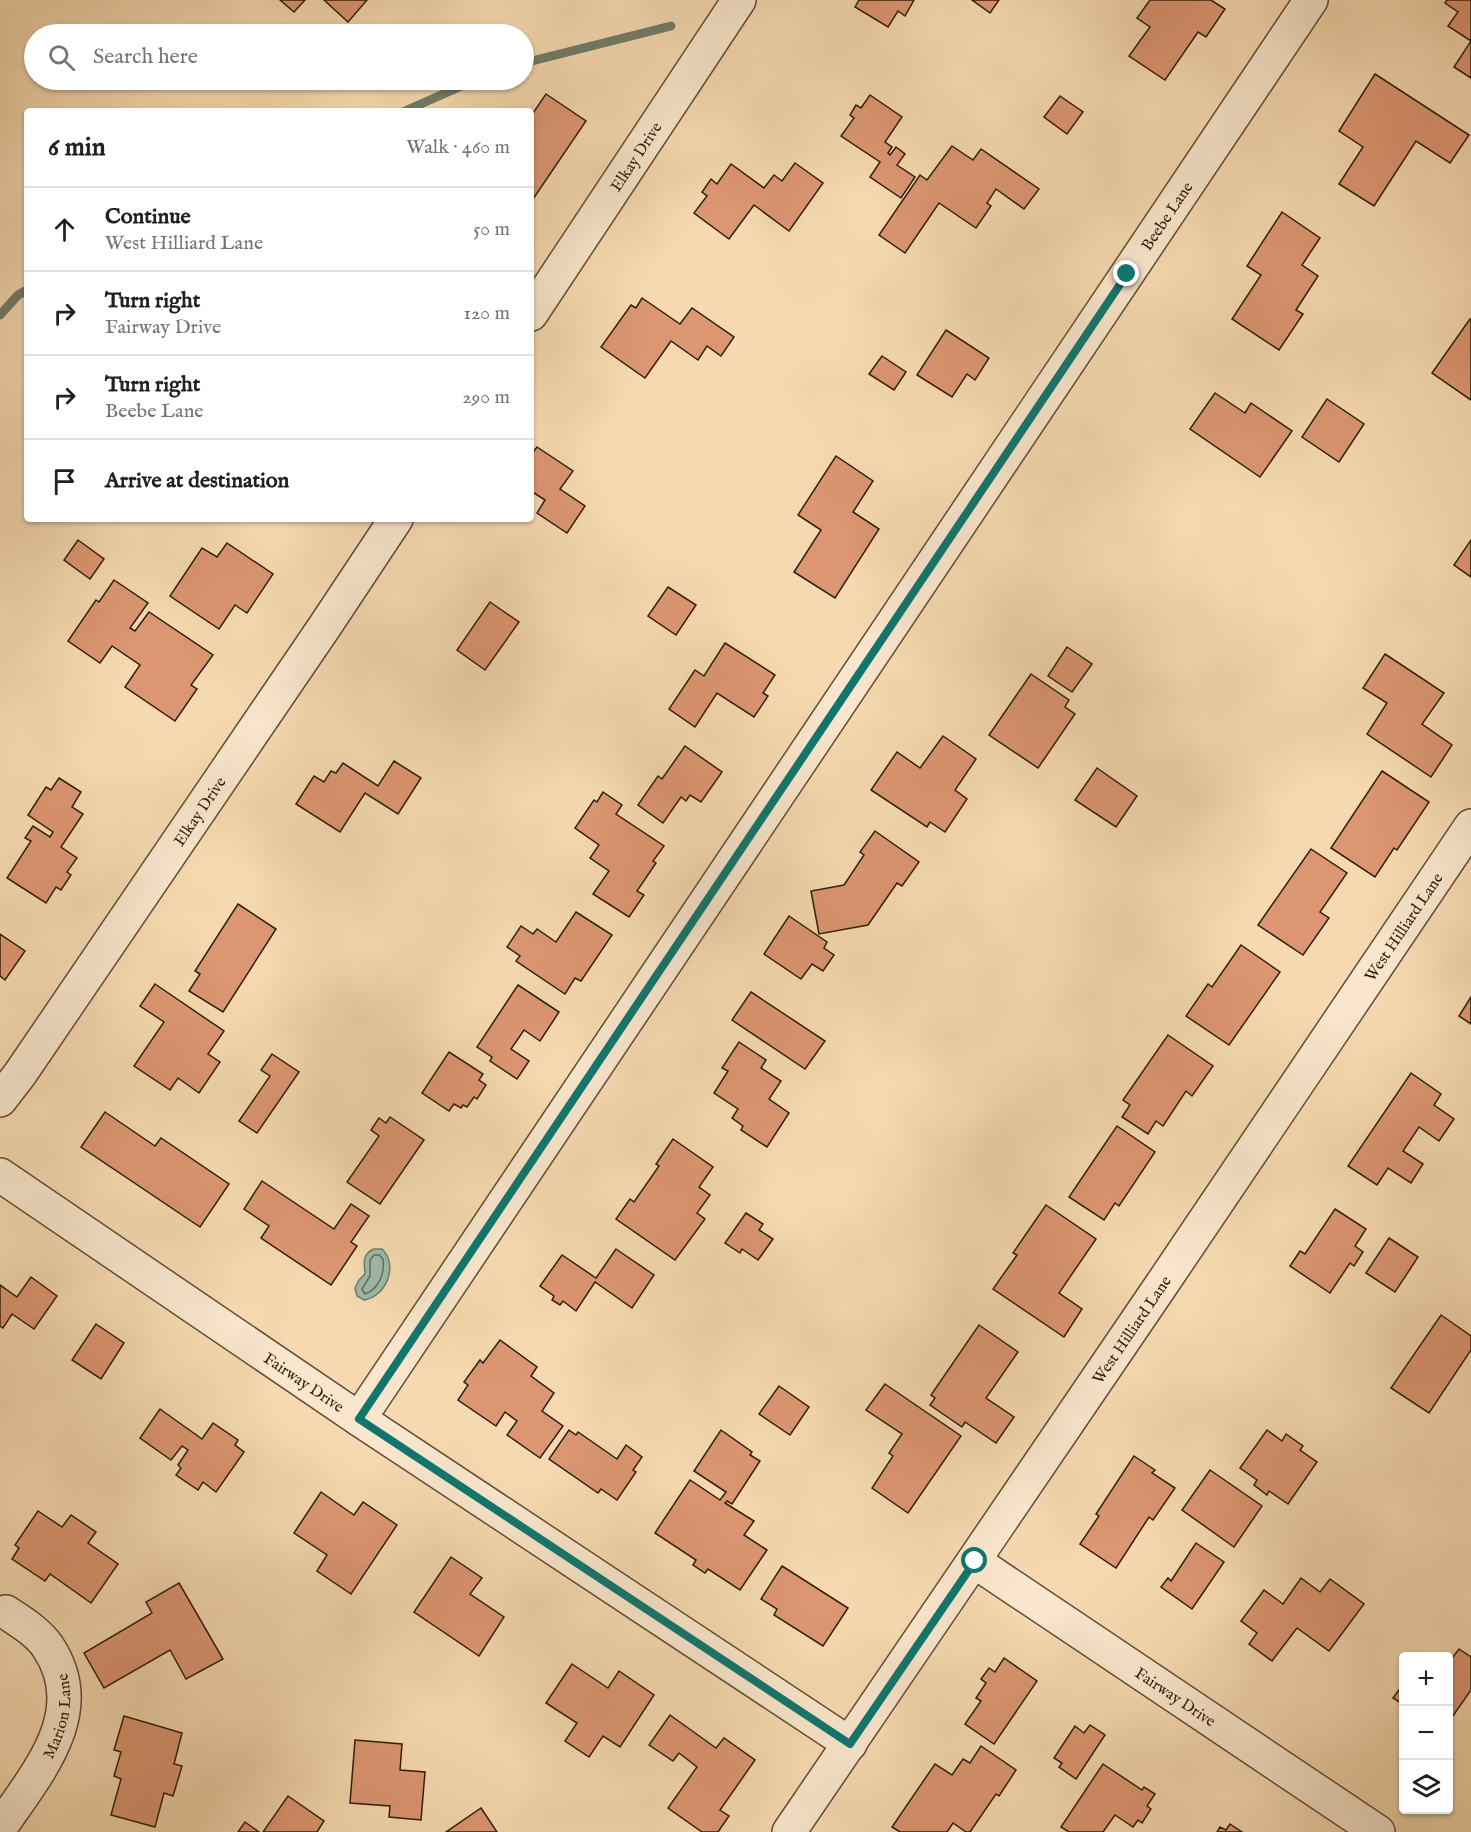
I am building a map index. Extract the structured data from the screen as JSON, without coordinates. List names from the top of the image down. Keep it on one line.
{"streets":{"street":["Elkay Drive","Beebe Lane","West Hilliard Lane","Fairway Drive","Marion Lane"]},"crossings":[["Beebe Lane","Fairway Drive"],["West Hilliard Lane","Fairway Drive"]],"page":{"search":"Search here","heading":["6 min","Walk · 460 m"],"list":[["Continue","West Hilliard Lane","50 m"],["Turn right","Fairway Drive","120 m"],["Turn right","Beebe Lane","290 m"],"Arrive at destination"],"map_buttons":["+","−"]}}
